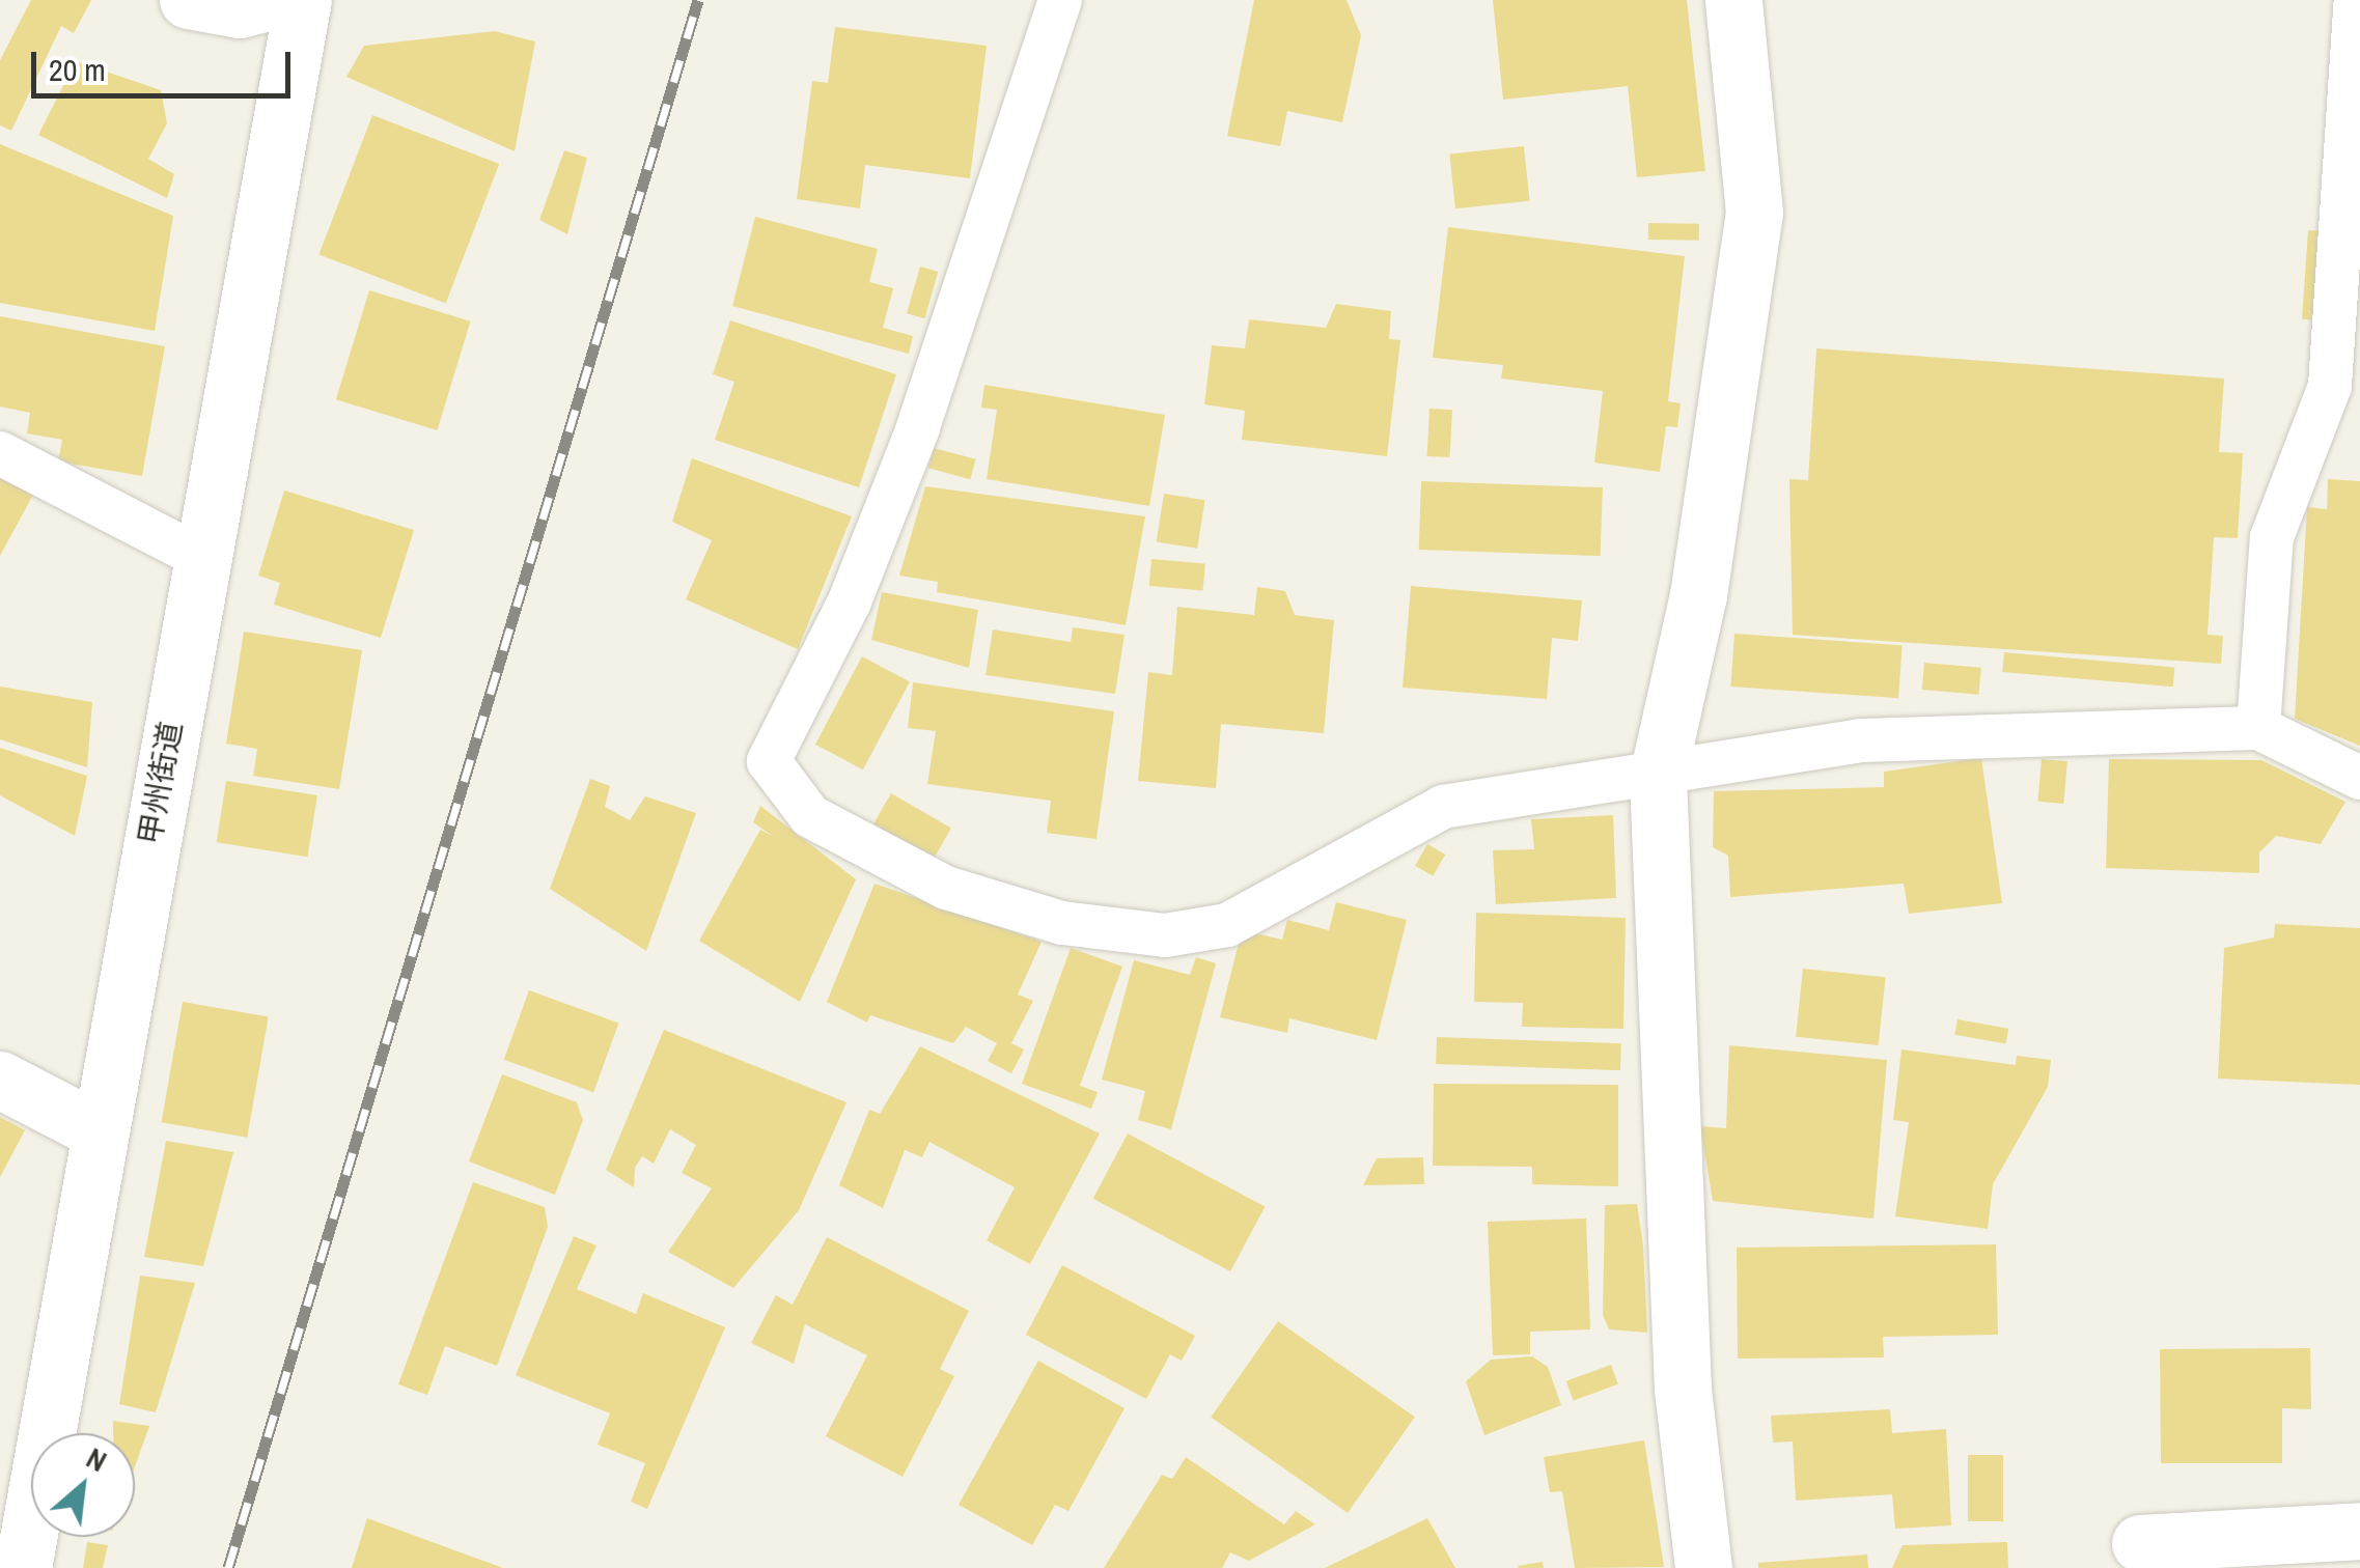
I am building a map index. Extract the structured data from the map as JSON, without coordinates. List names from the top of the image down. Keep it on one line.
{"streets":{"main road":["甲州街道"]},"scale_bar":"20 m","north":"top right"}
